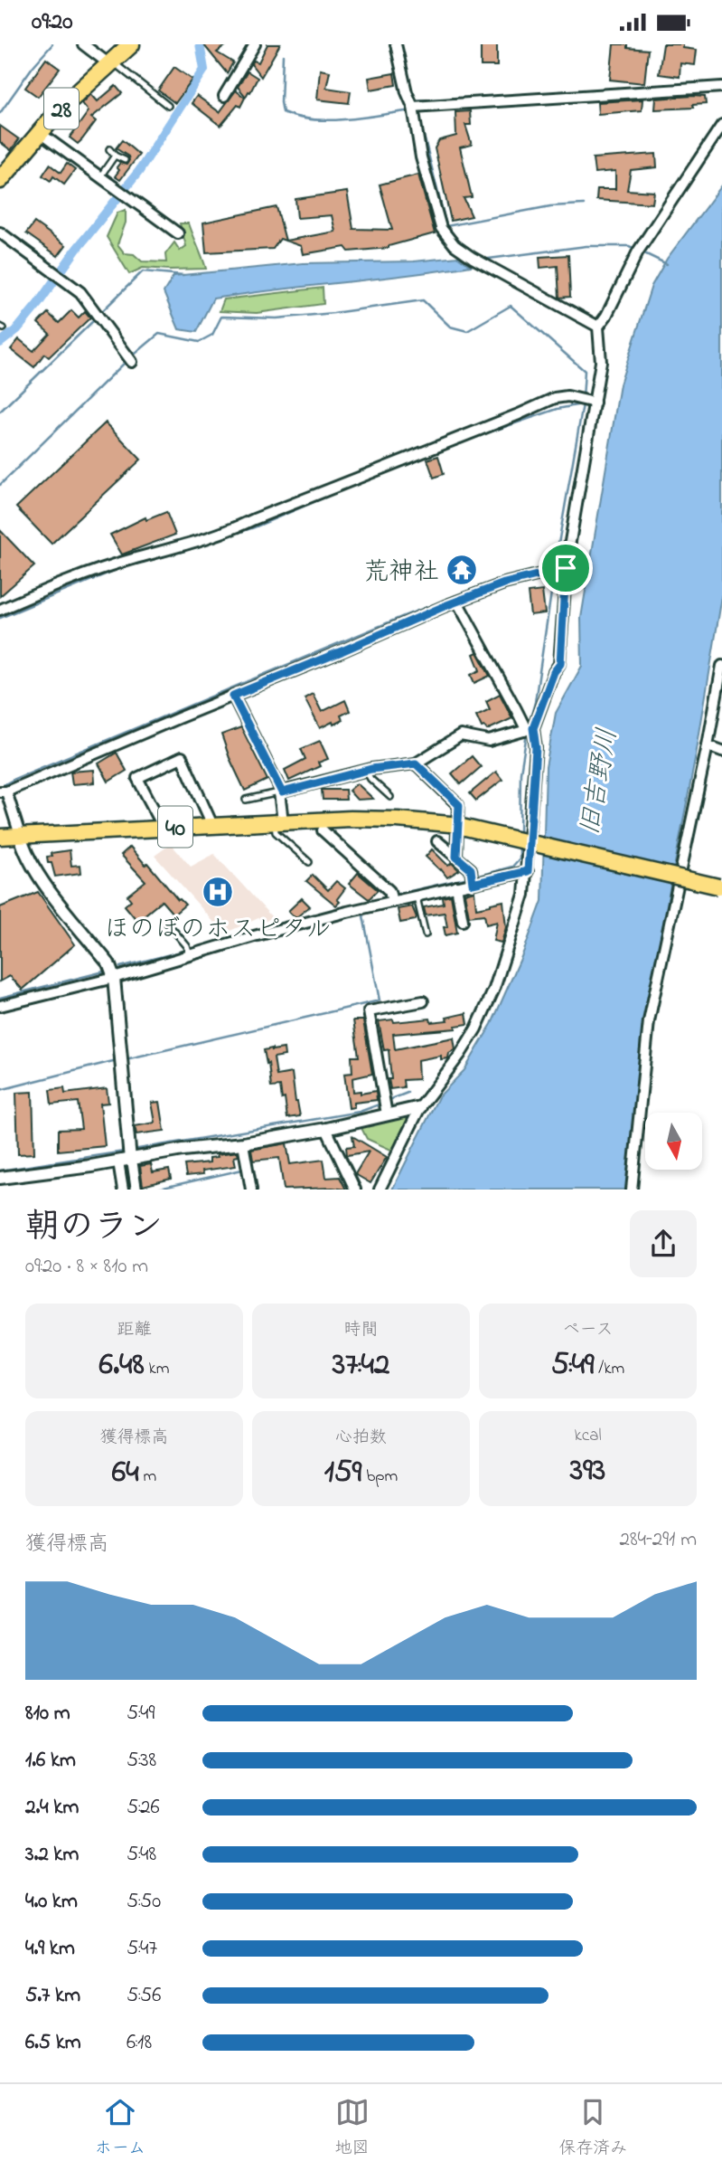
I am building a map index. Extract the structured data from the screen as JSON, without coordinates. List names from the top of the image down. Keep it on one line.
{"streets":{"highway":["28"],"main road":["40"]},"water":["旧吉野川"],"places":{"temple":["荒神社"],"hospital":["ほのぼのホスピタル"]},"north":"bottom","page":{"status":"09:20","heading":["朝のラン","09:20 · 8 × 810 m"],"stats":[["距離","6.48 km"],["時間","37:42"],["ペース","5:49 /km"],["獲得標高","64 m"],["心拍数","159 bpm"],["kcal","393"]],"chart":["獲得標高","284–291 m"],"list":[{"name":"810 m","note":"5:49"},{"name":"1.6 km","note":"5:38"},{"name":"2.4 km","note":"5:26"},{"name":"3.2 km","note":"5:48"},{"name":"4.0 km","note":"5:50"},{"name":"4.9 km","note":"5:47"},{"name":"5.7 km","note":"5:56"},{"name":"6.5 km","note":"6:18"}],"tabs":["ホーム","地図","保存済み"]}}
